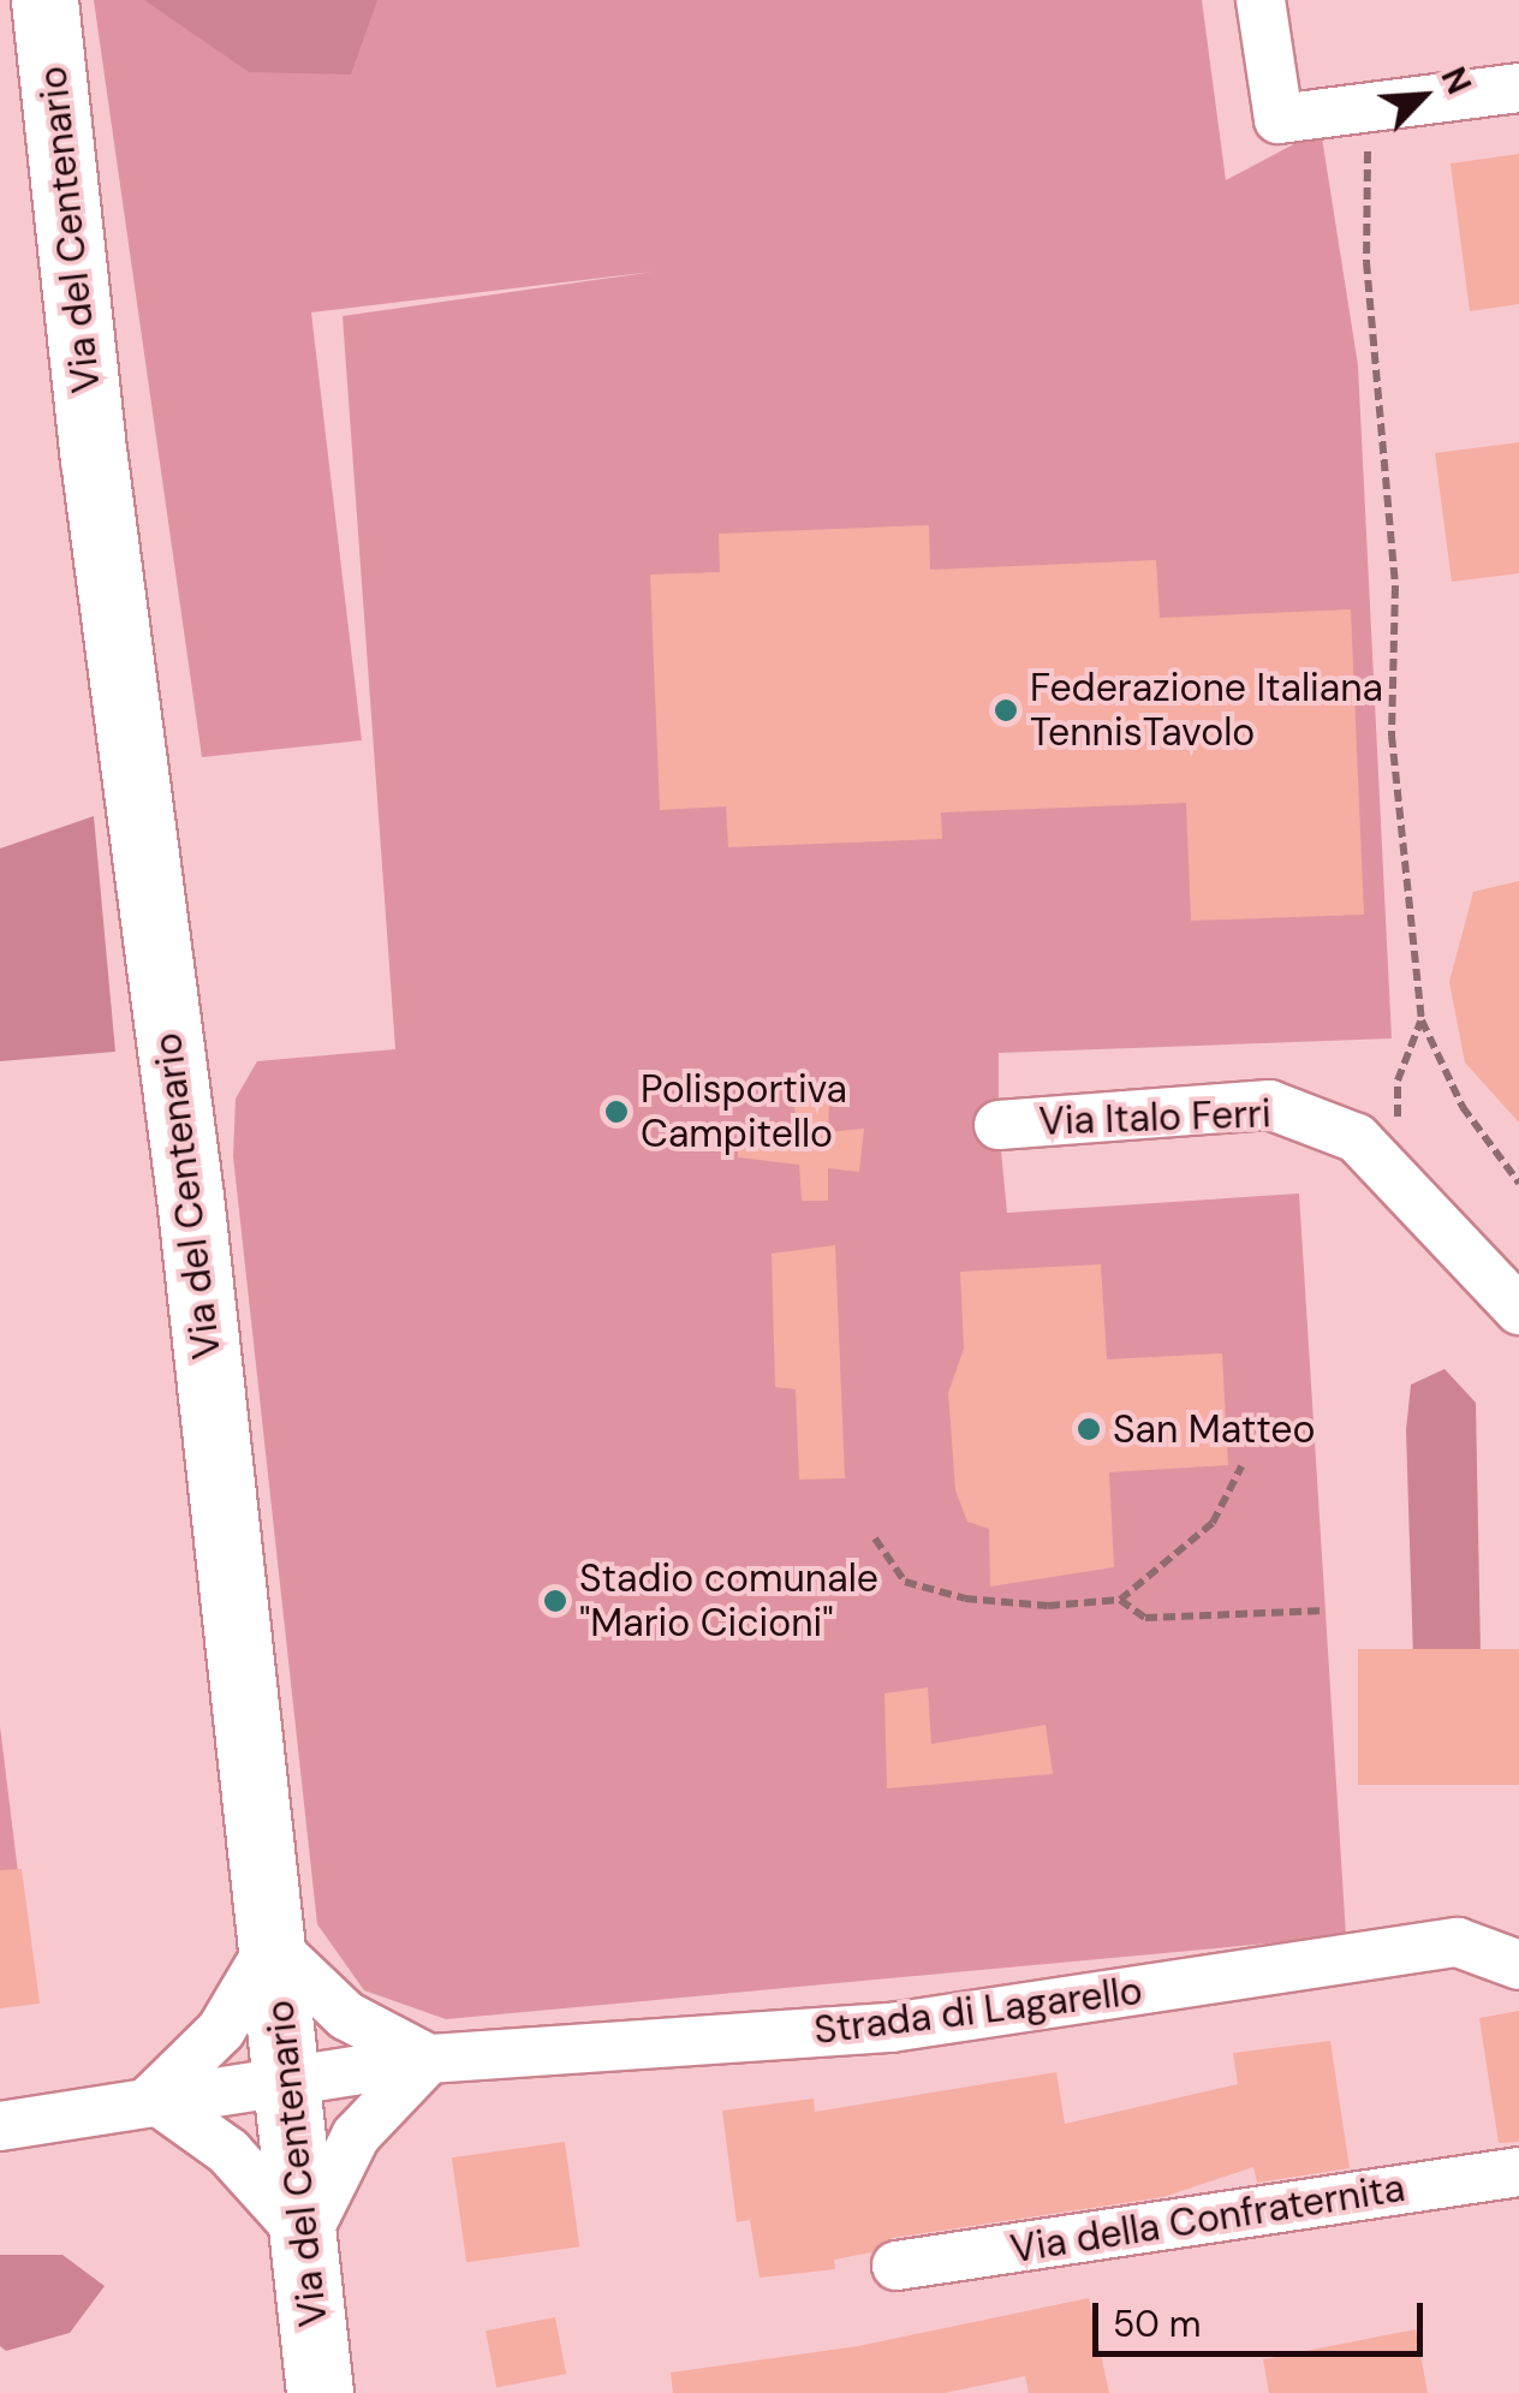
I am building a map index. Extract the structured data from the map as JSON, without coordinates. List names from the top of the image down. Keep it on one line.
{"streets":{"street":["Via del Centenario","Via Italo Ferri","Strada di Lagarello","Via della Confraternita"]},"crossings":[["Via del Centenario","Strada di Lagarello"]],"places":["Federazione Italiana TennisTavolo","Polisportiva Campitello","San Matteo","Stadio comunale \"Mario Cicioni\""],"scale_bar":"50 m","north":"top right"}
